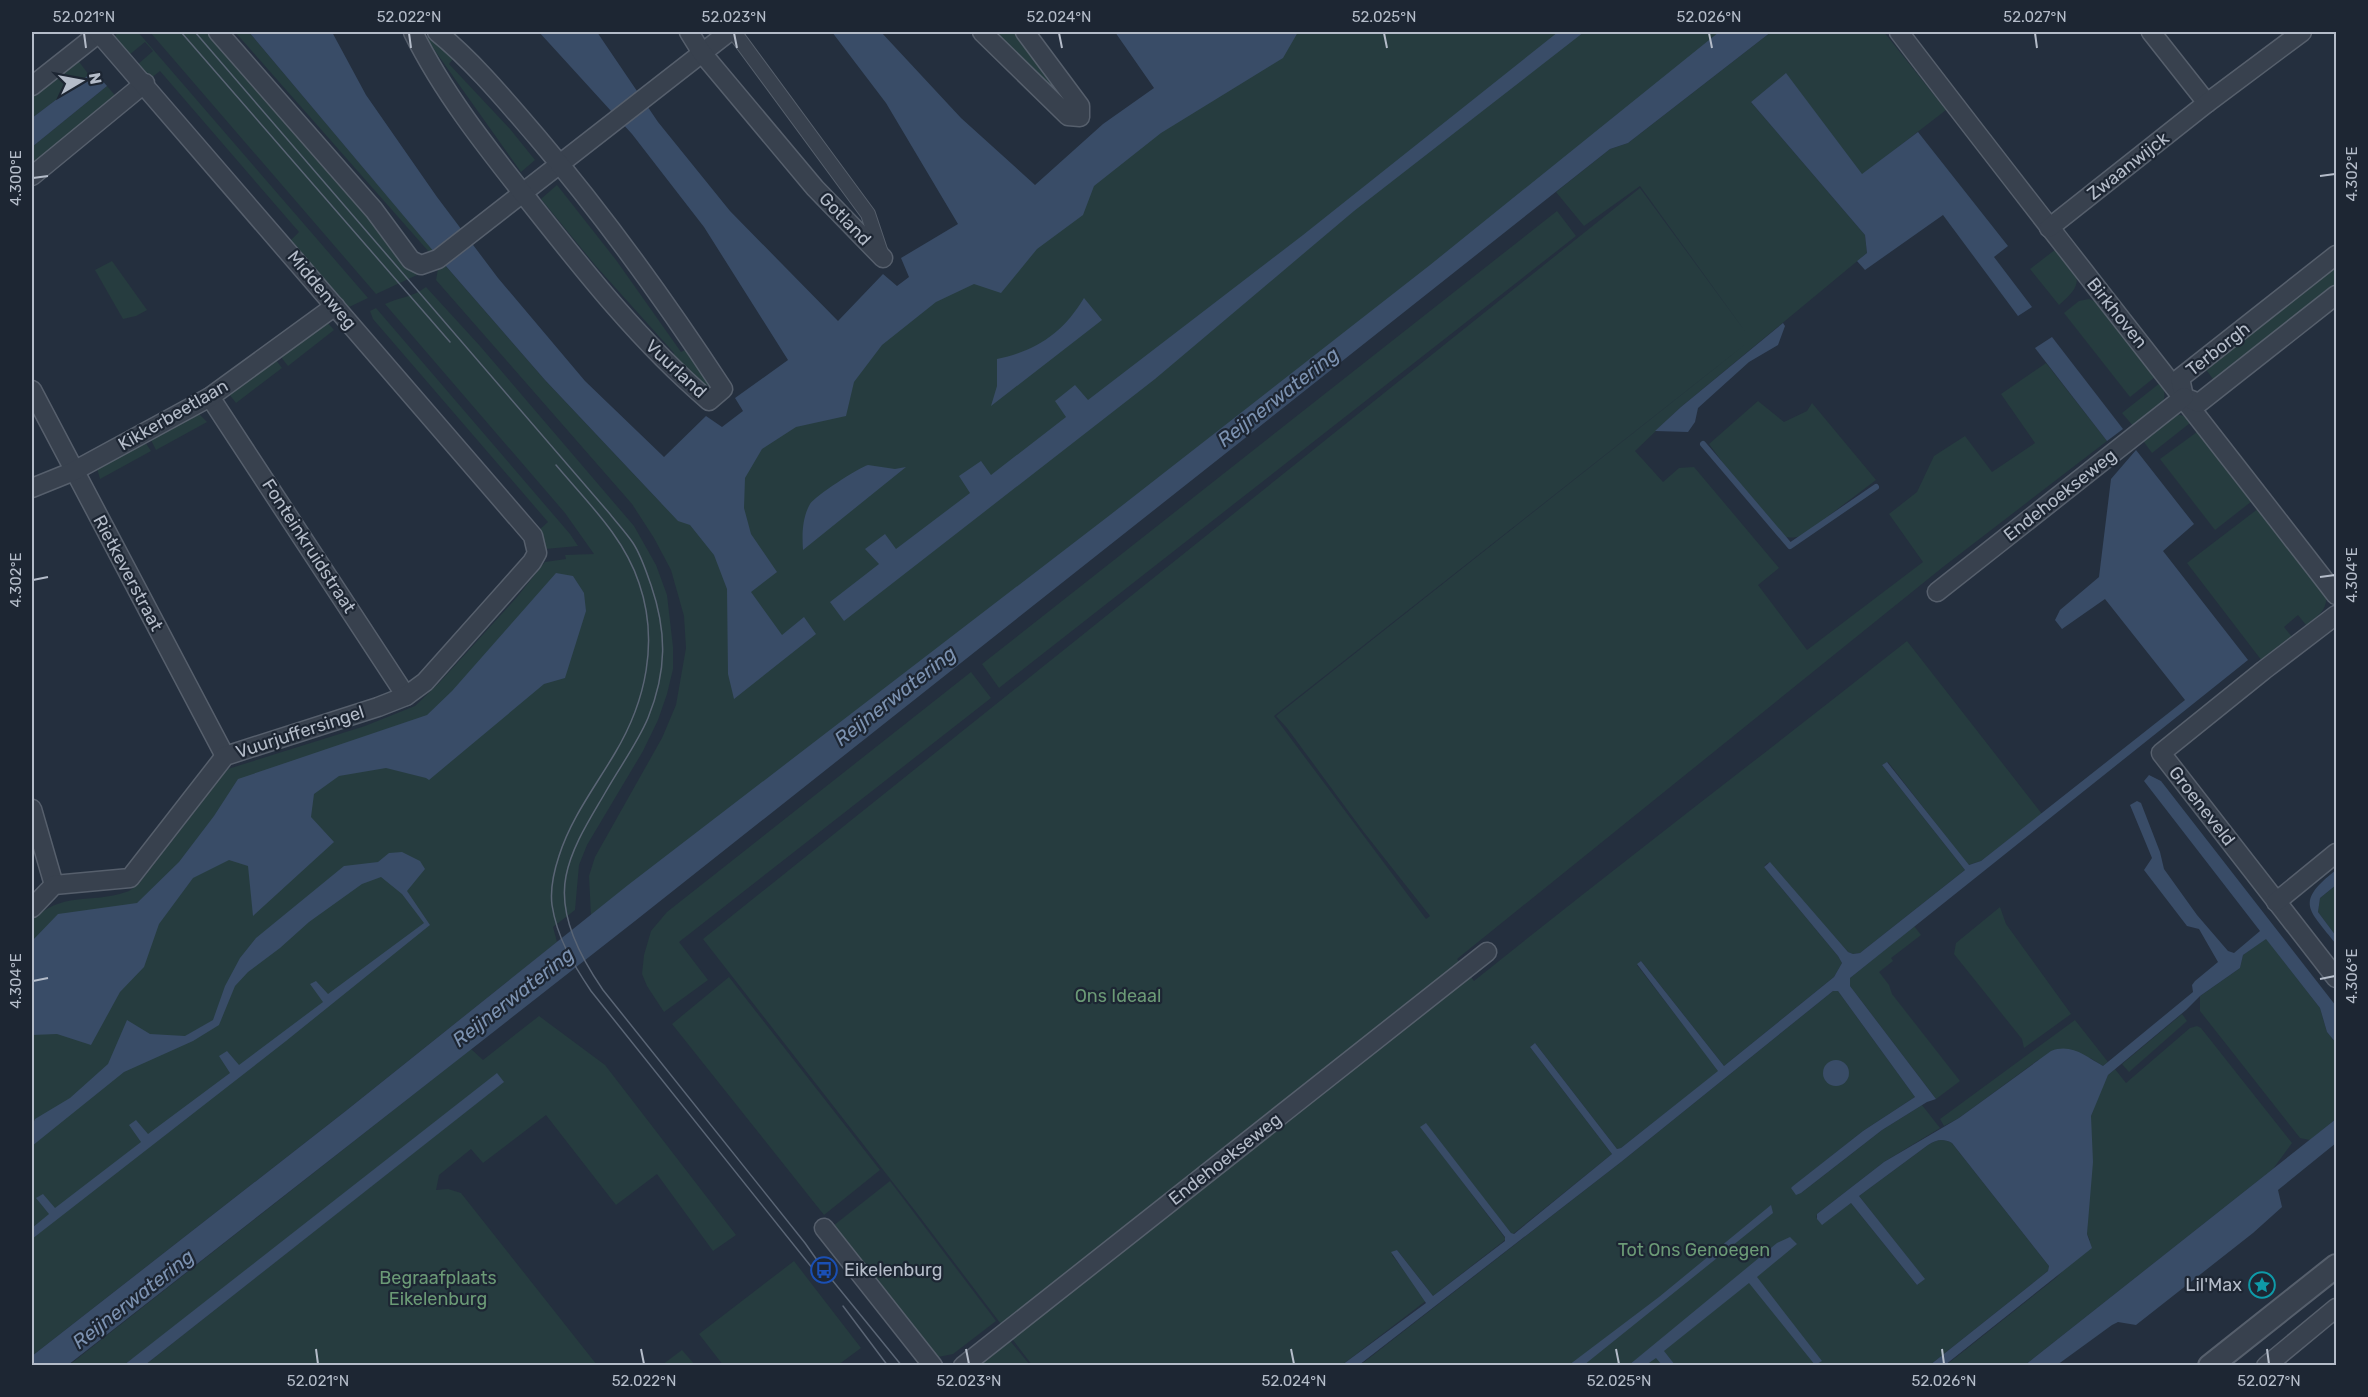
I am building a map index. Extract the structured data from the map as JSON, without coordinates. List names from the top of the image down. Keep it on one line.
{"streets":{"street":["Zwaanwijck","Gotland","Middenweg","Birkhoven","Terborgh","Vuurland","Kikkerbeetlaan","Endehoekseweg","Fonteinkruidstraat","Rietkeverstraat","Vuurjuffersingel","Groeneveld"]},"crossings":[["Zwaanwijck","Birkhoven"],["Middenweg","Kikkerbeetlaan"],["Middenweg","Vuurjuffersingel"],["Birkhoven","Terborgh"],["Birkhoven","Endehoekseweg"],["Terborgh","Endehoekseweg"],["Kikkerbeetlaan","Fonteinkruidstraat"],["Kikkerbeetlaan","Rietkeverstraat"],["Fonteinkruidstraat","Vuurjuffersingel"],["Rietkeverstraat","Vuurjuffersingel"]],"water":["Reijnerwatering"],"parks":["Ons Ideaal","Tot Ons Genoegen","Begraafplaats Eikelenburg"],"places":{"bus stop":["Eikelenburg"],"place":["Lil'Max"]},"north":"right","coordinates":["52.021°N","52.022°N","52.023°N","52.024°N","52.025°N","52.026°N","52.027°N","4.302°E","4.300°E","4.304°E","4.306°E"]}
